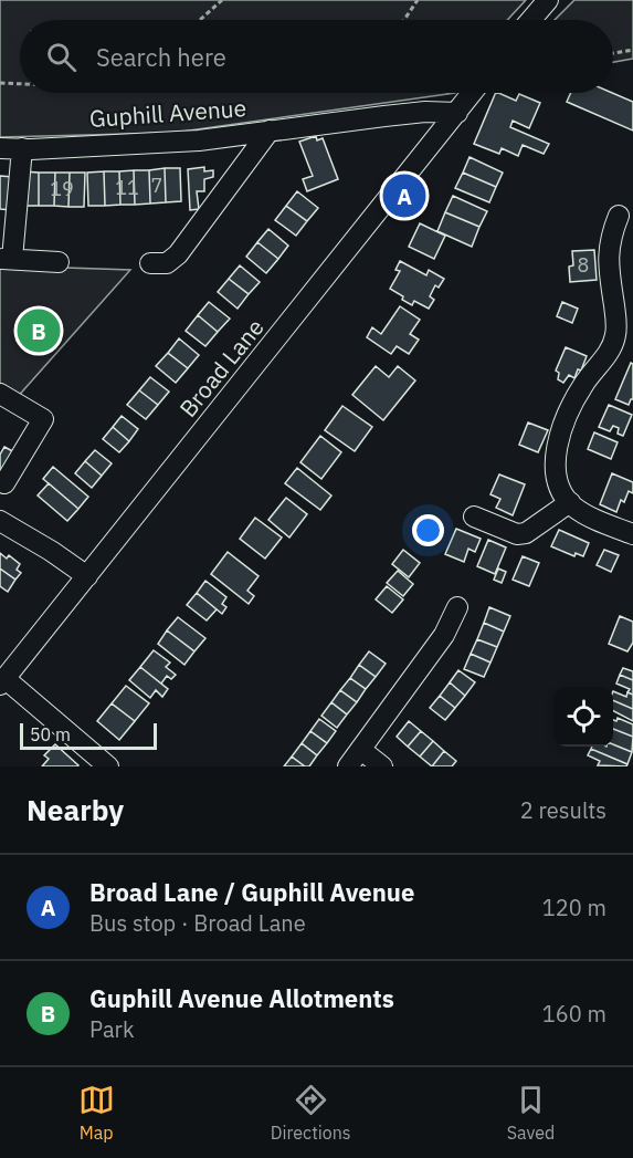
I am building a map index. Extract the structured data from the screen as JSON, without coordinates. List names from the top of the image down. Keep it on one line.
{"streets":{"street":["Guphill Avenue","Broad Lane"]},"crossings":[["Guphill Avenue","Broad Lane"]],"house_numbers":["7","11","19","8"],"scale_bar":"50 m","page":{"search":"Search here","pins":["A","B"],"scale":"50 m","heading":["Nearby","2 results"],"list":[{"mark":"A","name":"Broad Lane / Guphill Avenue","note":"Bus stop · Broad Lane","value":"120 m"},{"mark":"B","name":"Guphill Avenue Allotments","note":"Park","value":"160 m"}],"nav":["Map","Directions","Saved"]}}
